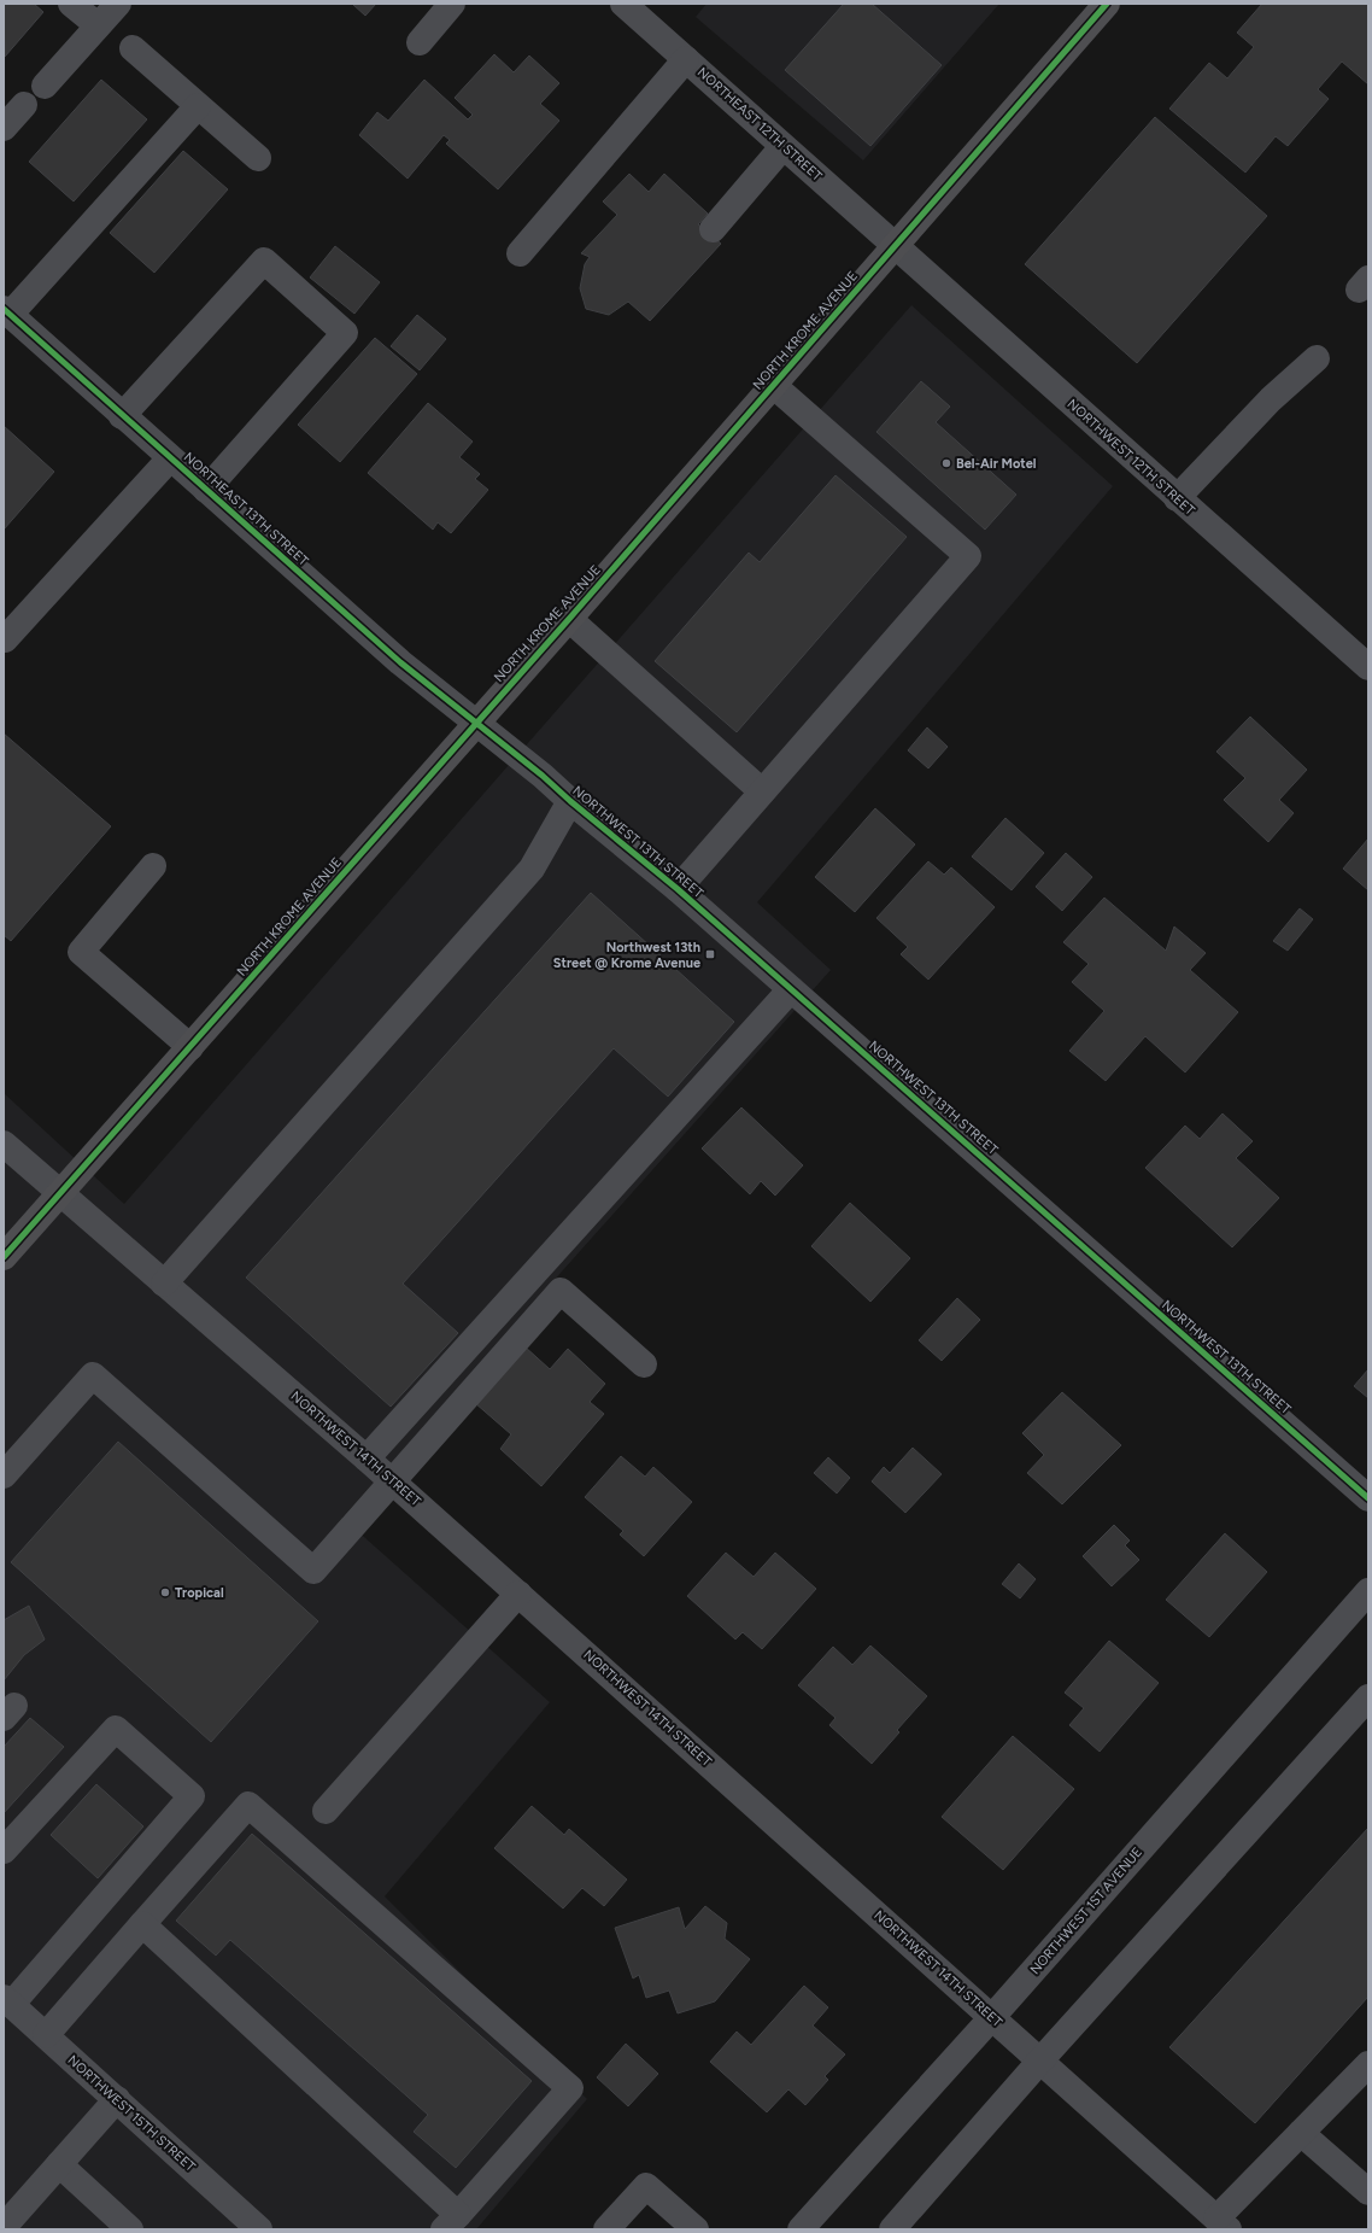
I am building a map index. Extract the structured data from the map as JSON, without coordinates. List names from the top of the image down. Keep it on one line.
{"streets":{"highway":["NORTH KROME AVENUE"],"street":["NORTHEAST 12TH STREET","NORTHWEST 12TH STREET","NORTHEAST 13TH STREET","NORTHWEST 13TH STREET","NORTHWEST 14TH STREET","NORTHWEST 1ST AVENUE","NORTHWEST 15TH STREET"]},"crossings":[["NORTHEAST 12TH STREET","NORTH KROME AVENUE"],["NORTHEAST 12TH STREET","NORTHWEST 12TH STREET"],["NORTH KROME AVENUE","NORTHWEST 12TH STREET"],["NORTH KROME AVENUE","NORTHEAST 13TH STREET"],["NORTH KROME AVENUE","NORTHWEST 13TH STREET"],["NORTH KROME AVENUE","NORTHWEST 14TH STREET"],["NORTHEAST 13TH STREET","NORTHWEST 13TH STREET"],["NORTHWEST 14TH STREET","NORTHWEST 1ST AVENUE"]],"places":{"other":["Bel-Air Motel","Tropical"],"transit":["Northwest 13th Street @ Krome Avenue"]}}
